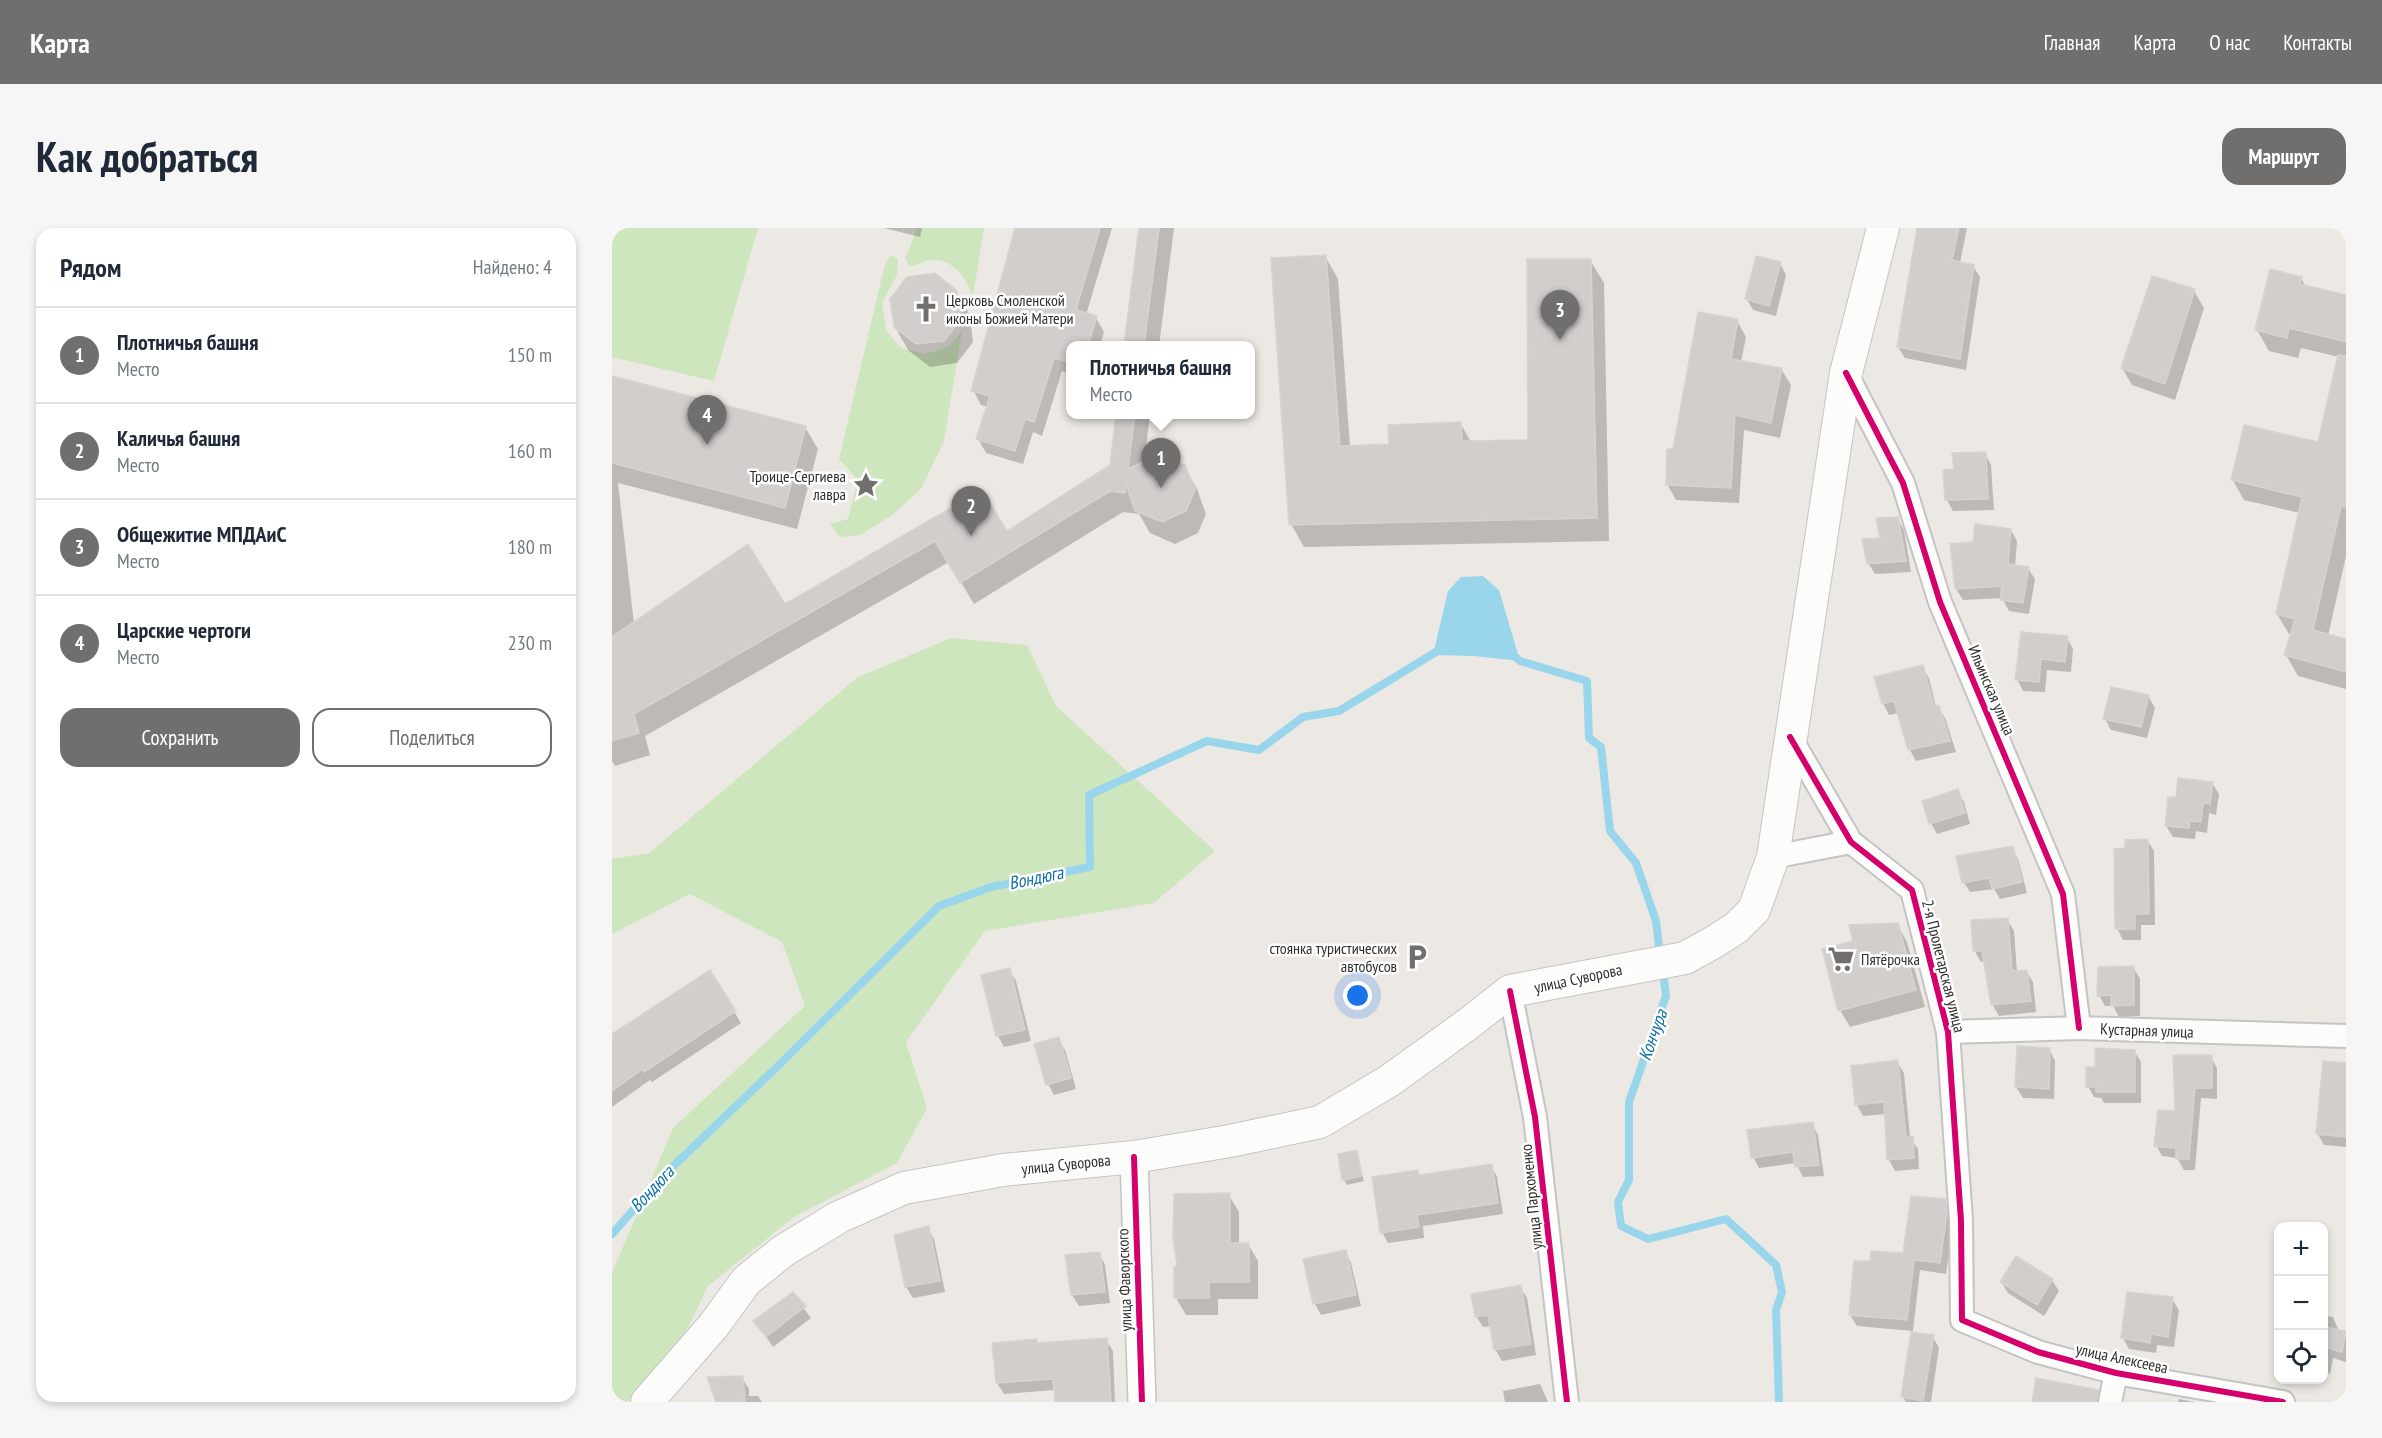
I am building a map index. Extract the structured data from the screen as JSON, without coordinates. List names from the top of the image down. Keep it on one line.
{"streets":{"main road":["улица Суворова"],"street":["Ильинская улица","2-я Пролетарская улица","Кустарная улица","улица Пархоменко","улица Фаворского","улица Алексеева"]},"crossings":[["Ильинская улица","Кустарная улица"],["2-я Пролетарская улица","Кустарная улица"],["2-я Пролетарская улица","улица Алексеева"],["улица Суворова","улица Пархоменко"],["улица Суворова","улица Фаворского"]],"water":["Вондюга","Кончура"],"places":{"church":["Церковь Смоленской иконы Божией Матери"],"place":["Троице-Сергиева лавра"],"parking":["стоянка туристических автобусов"],"supermarket":["Пятёрочка"]},"page":{"header":"Карта","nav":["Главная","Карта","О нас","Контакты"],"buttons":["Маршрут",["Сохранить","Поделиться"]],"title":"Как добраться","heading":["Рядом","Найдено: 4"],"pins":["3","4","1","2"],"list":[{"mark":"1","name":"Плотничья башня","note":"Место","value":"150 m"},{"mark":"2","name":"Каличья башня","note":"Место","value":"160 m"},{"mark":"3","name":"Общежитие МПДАиС","note":"Место","value":"180 m"},{"mark":"4","name":"Царские чертоги","note":"Место","value":"230 m"}],"popup":["Плотничья башня","Место"],"map_buttons":["+","−"]}}
